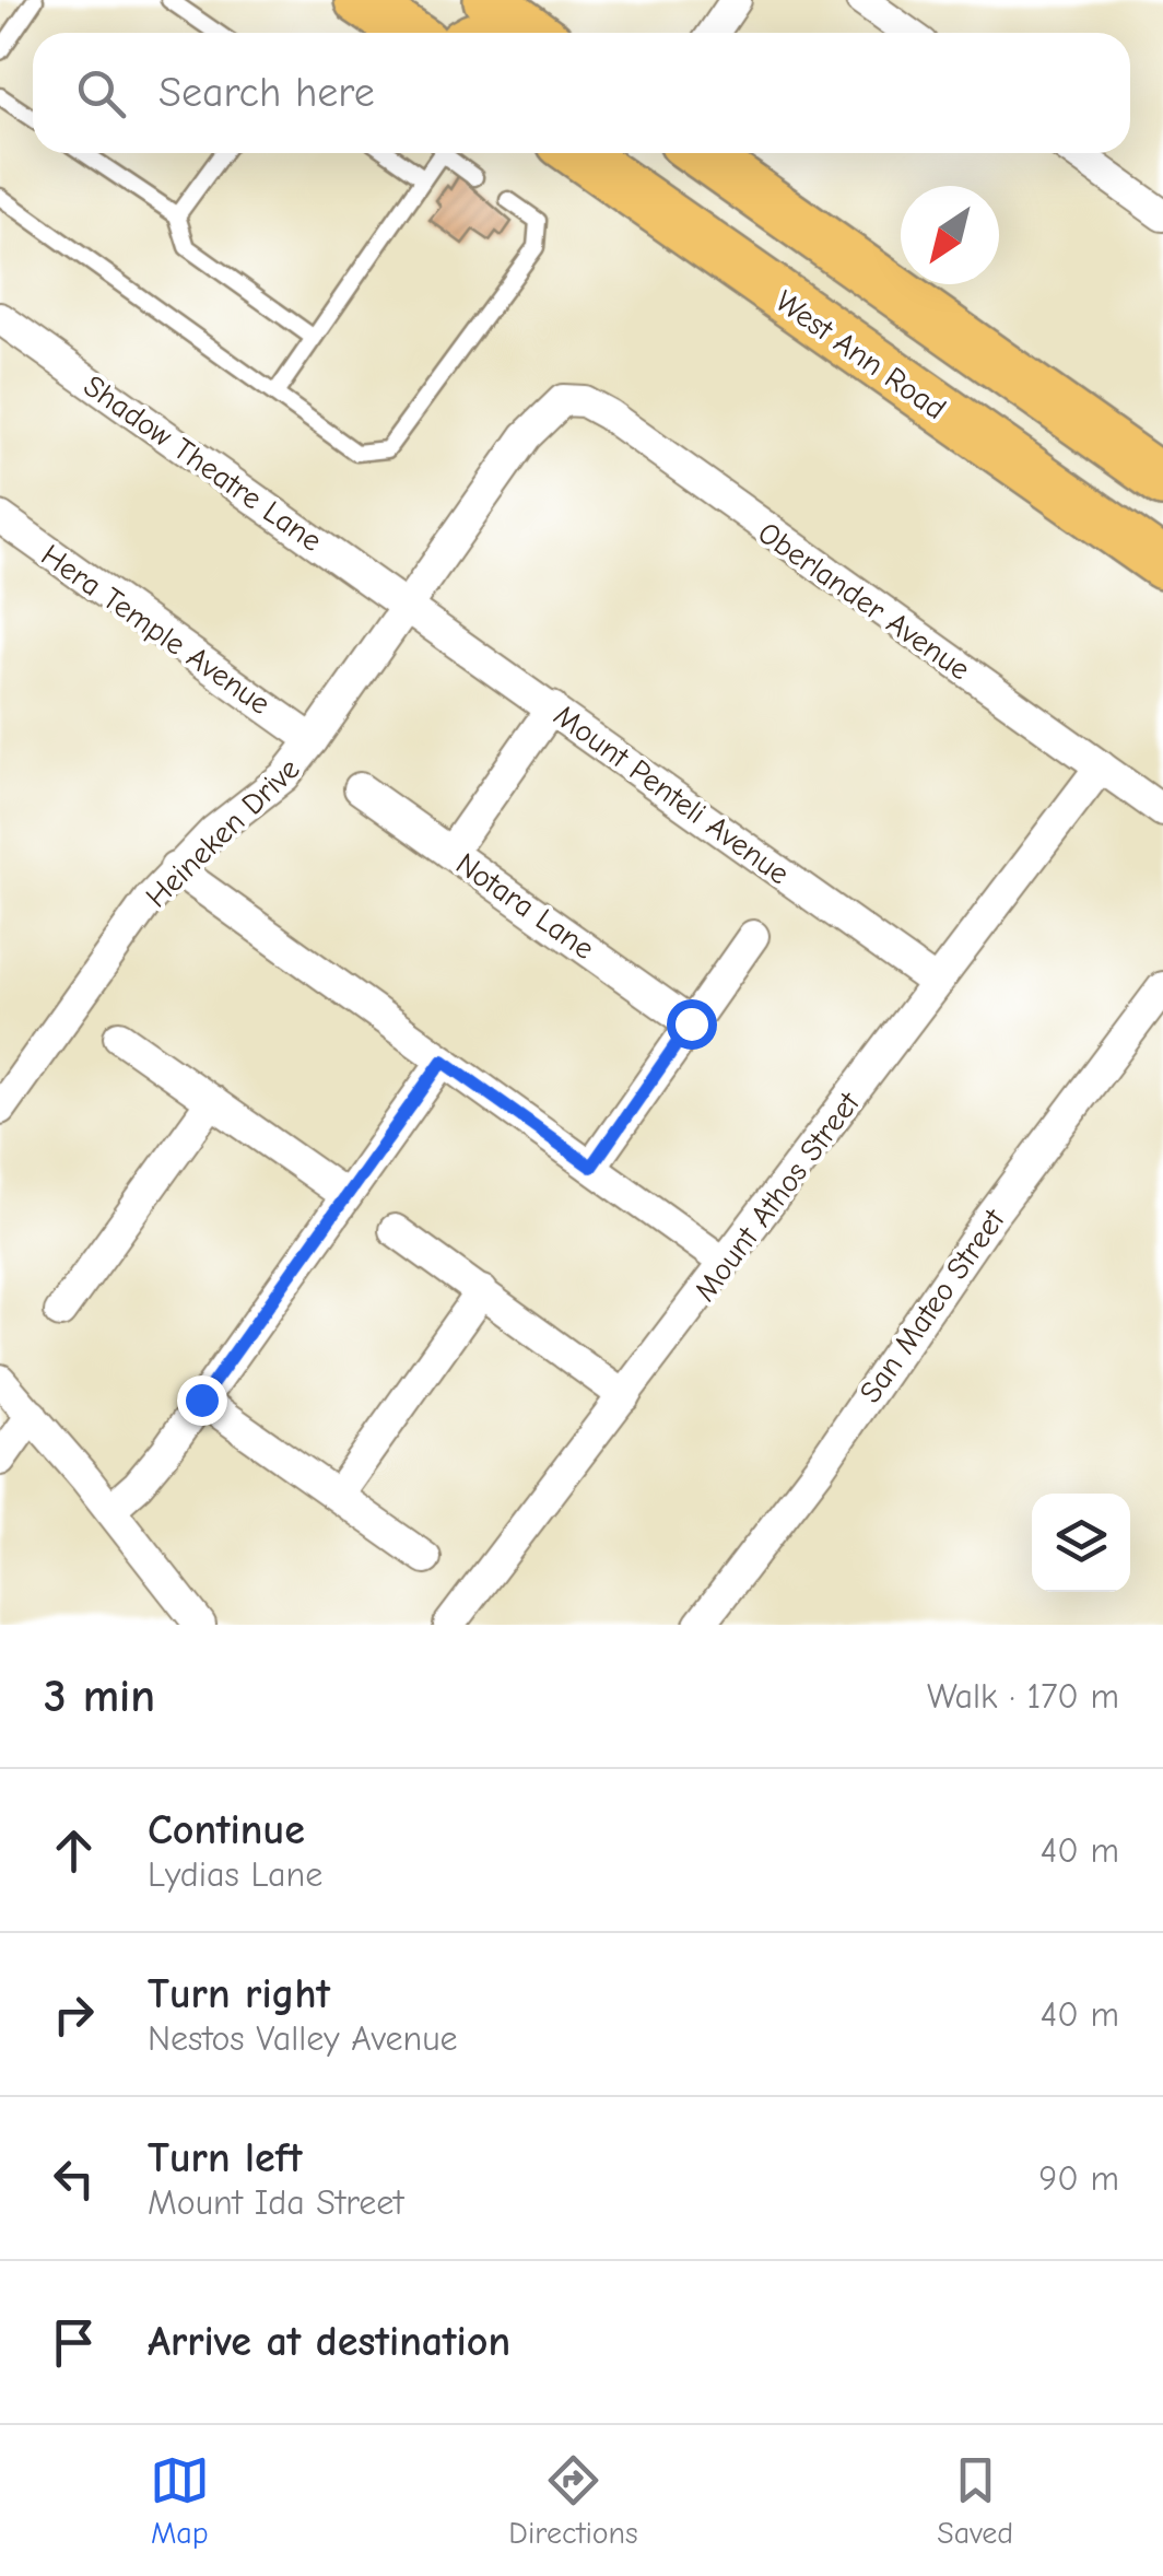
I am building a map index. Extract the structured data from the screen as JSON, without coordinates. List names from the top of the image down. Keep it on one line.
{"streets":{"main road":["West Ann Road"],"street":["Shadow Theatre Lane","Oberlander Avenue","Hera Temple Avenue","Mount Penteli Avenue","Heineken Drive","Notara Lane","Mount Athos Street","San Mateo Street"]},"crossings":[["Shadow Theatre Lane","Mount Penteli Avenue"],["Shadow Theatre Lane","Heineken Drive"],["Oberlander Avenue","Heineken Drive"],["Oberlander Avenue","Mount Athos Street"],["Hera Temple Avenue","Heineken Drive"],["Mount Penteli Avenue","Heineken Drive"],["Mount Penteli Avenue","Mount Athos Street"]],"north":"bottom left","page":{"search":"Search here","heading":["3 min","Walk · 170 m"],"list":[["Continue","Lydias Lane","40 m"],["Turn right","Nestos Valley Avenue","40 m"],["Turn left","Mount Ida Street","90 m"],"Arrive at destination"],"nav":["Map","Directions","Saved"]}}
